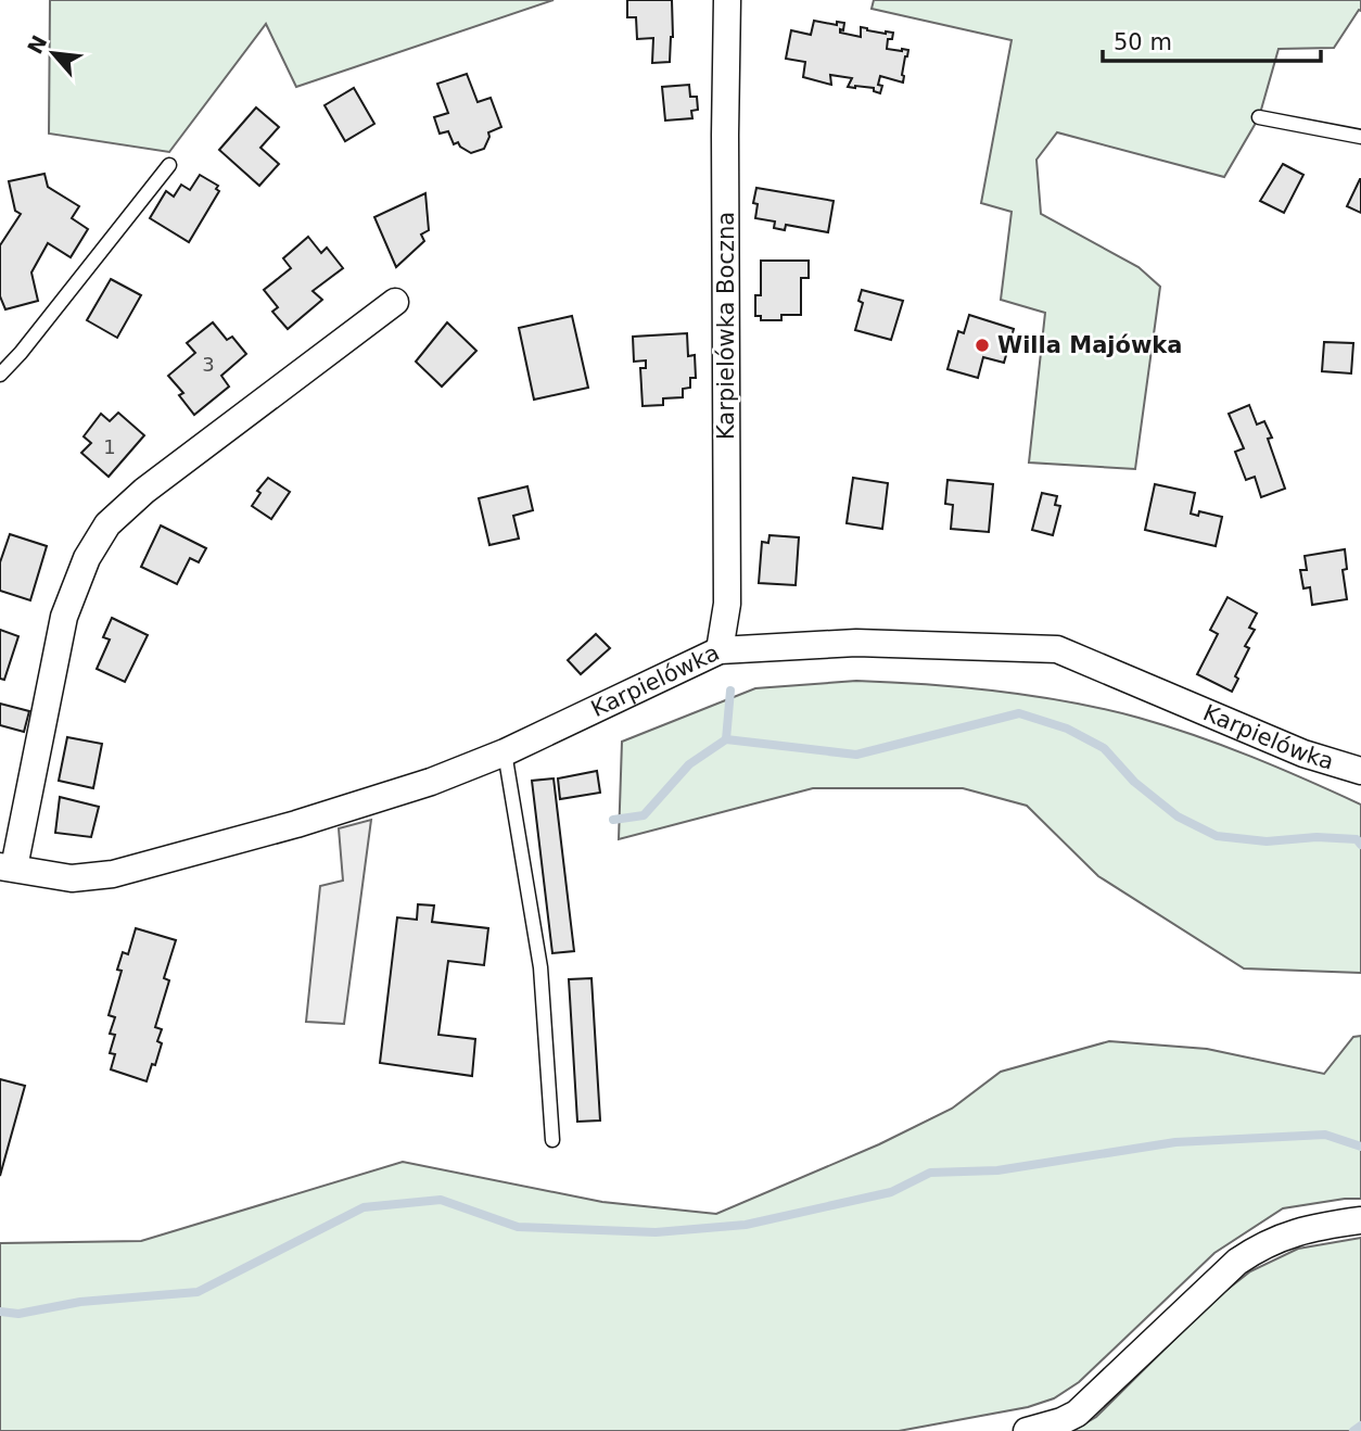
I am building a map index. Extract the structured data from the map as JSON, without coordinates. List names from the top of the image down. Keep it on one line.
{"streets":{"street":["Karpielówka Boczna","Karpielówka"]},"crossings":[["Karpielówka Boczna","Karpielówka"]],"places":["Willa Majówka"],"house_numbers":["3","1"],"scale_bar":"50 m","north":"top left"}
